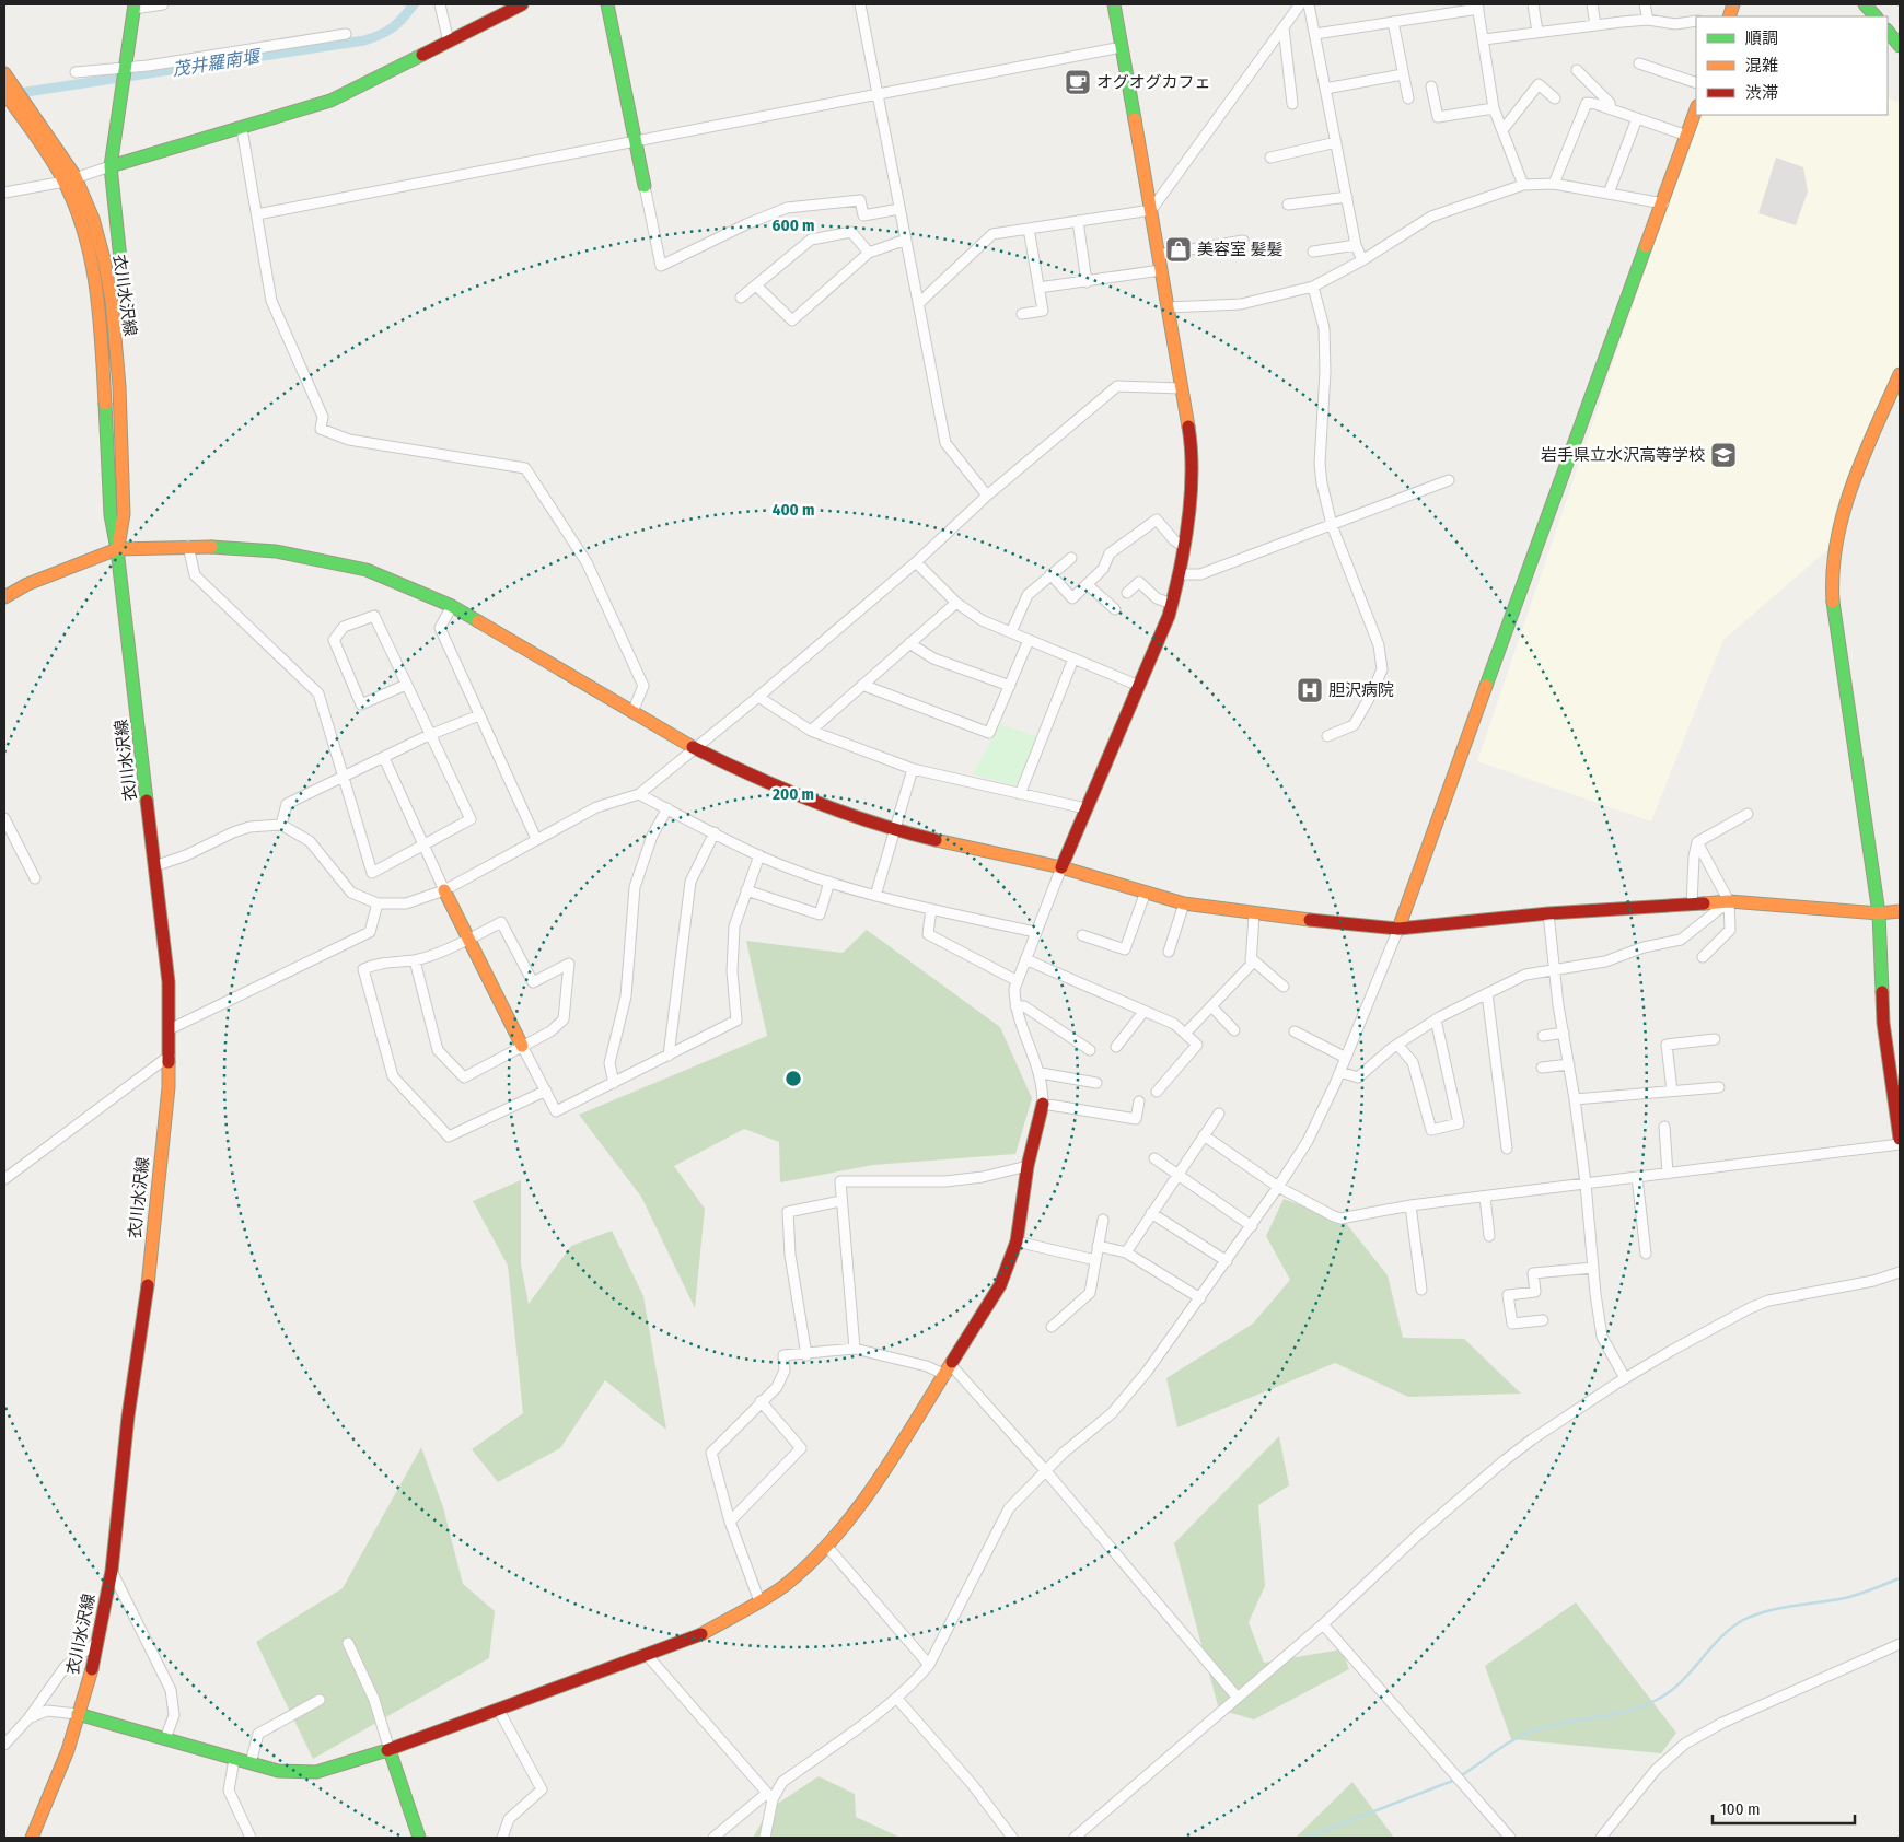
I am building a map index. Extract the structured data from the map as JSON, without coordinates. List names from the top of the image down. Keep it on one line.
{"streets":{"main road":["衣川水沢線"]},"water":["茂井羅南堰"],"places":{"cafe":["オグオグカフェ"],"shop":["美容室 髪髪"],"school or university":["岩手県立水沢高等学校"],"hospital":["胆沢病院"]},"legend":["順調","混雑","渋滞"],"scale_bar":"100 m","rings":["600 m","400 m","200 m"]}
